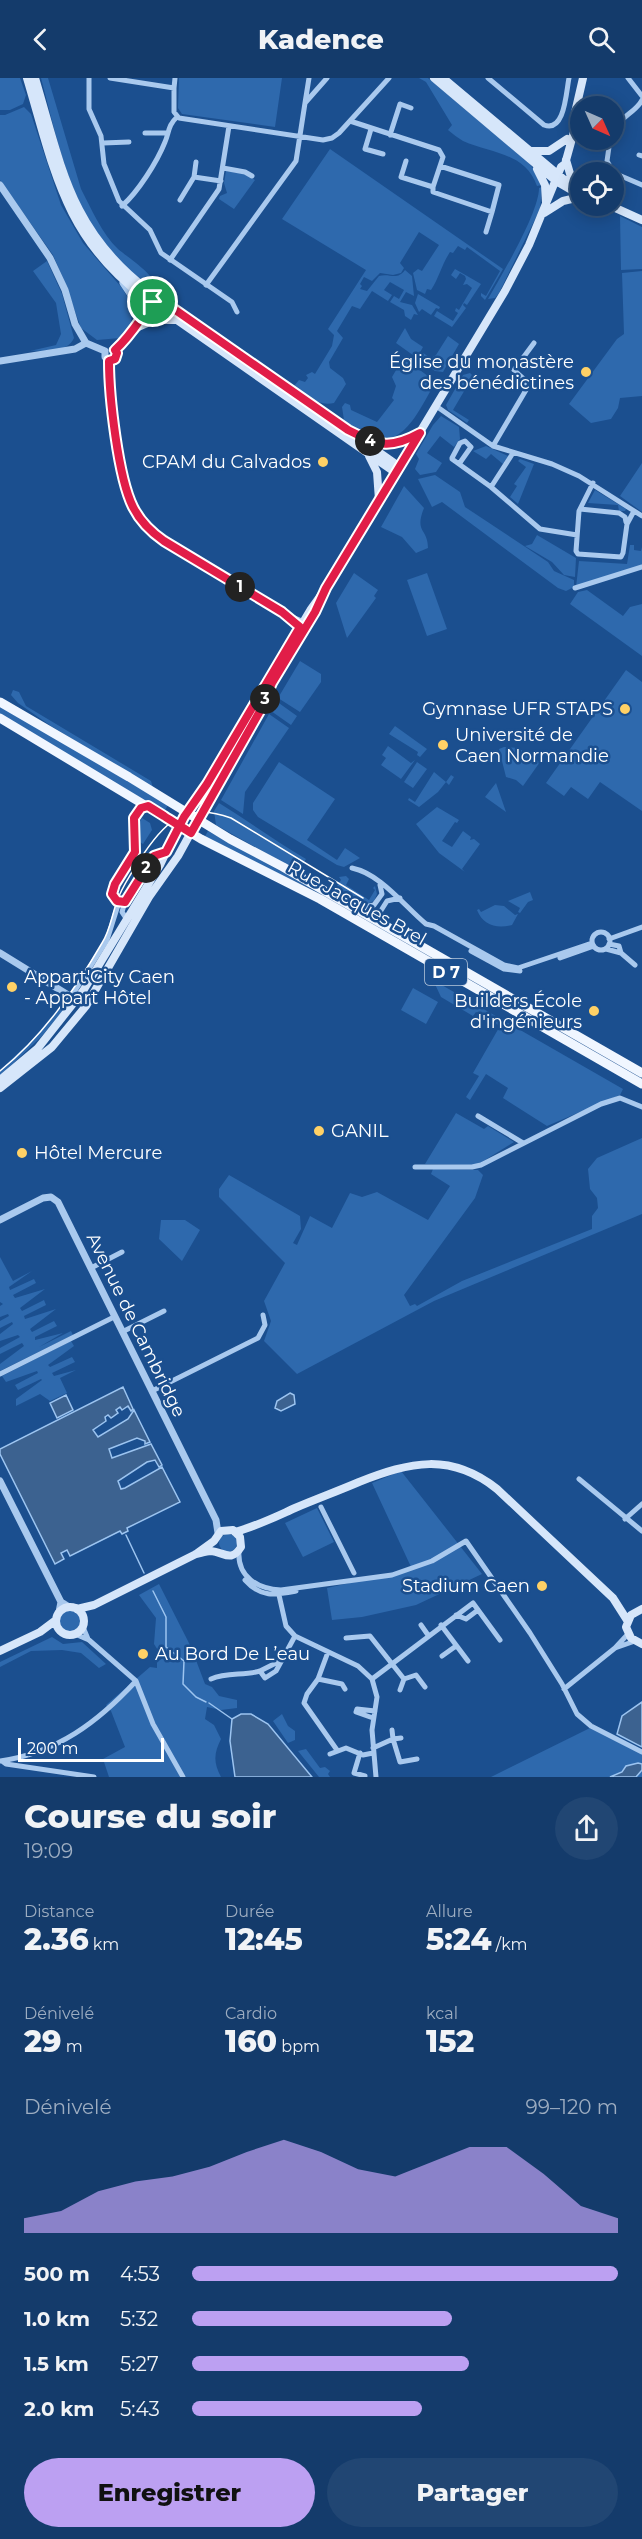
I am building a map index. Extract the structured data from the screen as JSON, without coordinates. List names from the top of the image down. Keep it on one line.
{"streets":{"main road":["Rue Jacques Brel","D 7"],"street":["Avenue de Cambridge"]},"crossings":[["Rue Jacques Brel","D 7"]],"places":["Église du monastère des bénédictines","CPAM du Calvados","Gymnase UFR STAPS","Université de Caen Normandie","Appart'City Caen - Appart Hôtel","Builders École d'ingénieurs","GANIL","Hôtel Mercure","Stadium Caen","Au Bord De L’eau"],"scale_bar":"200 m","north":"bottom right","page":{"header":"Kadence","pins":["4","1","3","2"],"scale":"200 m","heading":["Course du soir","19:09"],"stats":[["Distance","2.36 km"],["Durée","12:45"],["Allure","5:24 /km"],["Dénivelé","29 m"],["Cardio","160 bpm"],["kcal","152"]],"chart":["Dénivelé","99–120 m"],"list":[{"name":"500 m","note":"4:53"},{"name":"1.0 km","note":"5:32"},{"name":"1.5 km","note":"5:27"},{"name":"2.0 km","note":"5:43"}],"buttons":["Enregistrer","Partager"]}}
